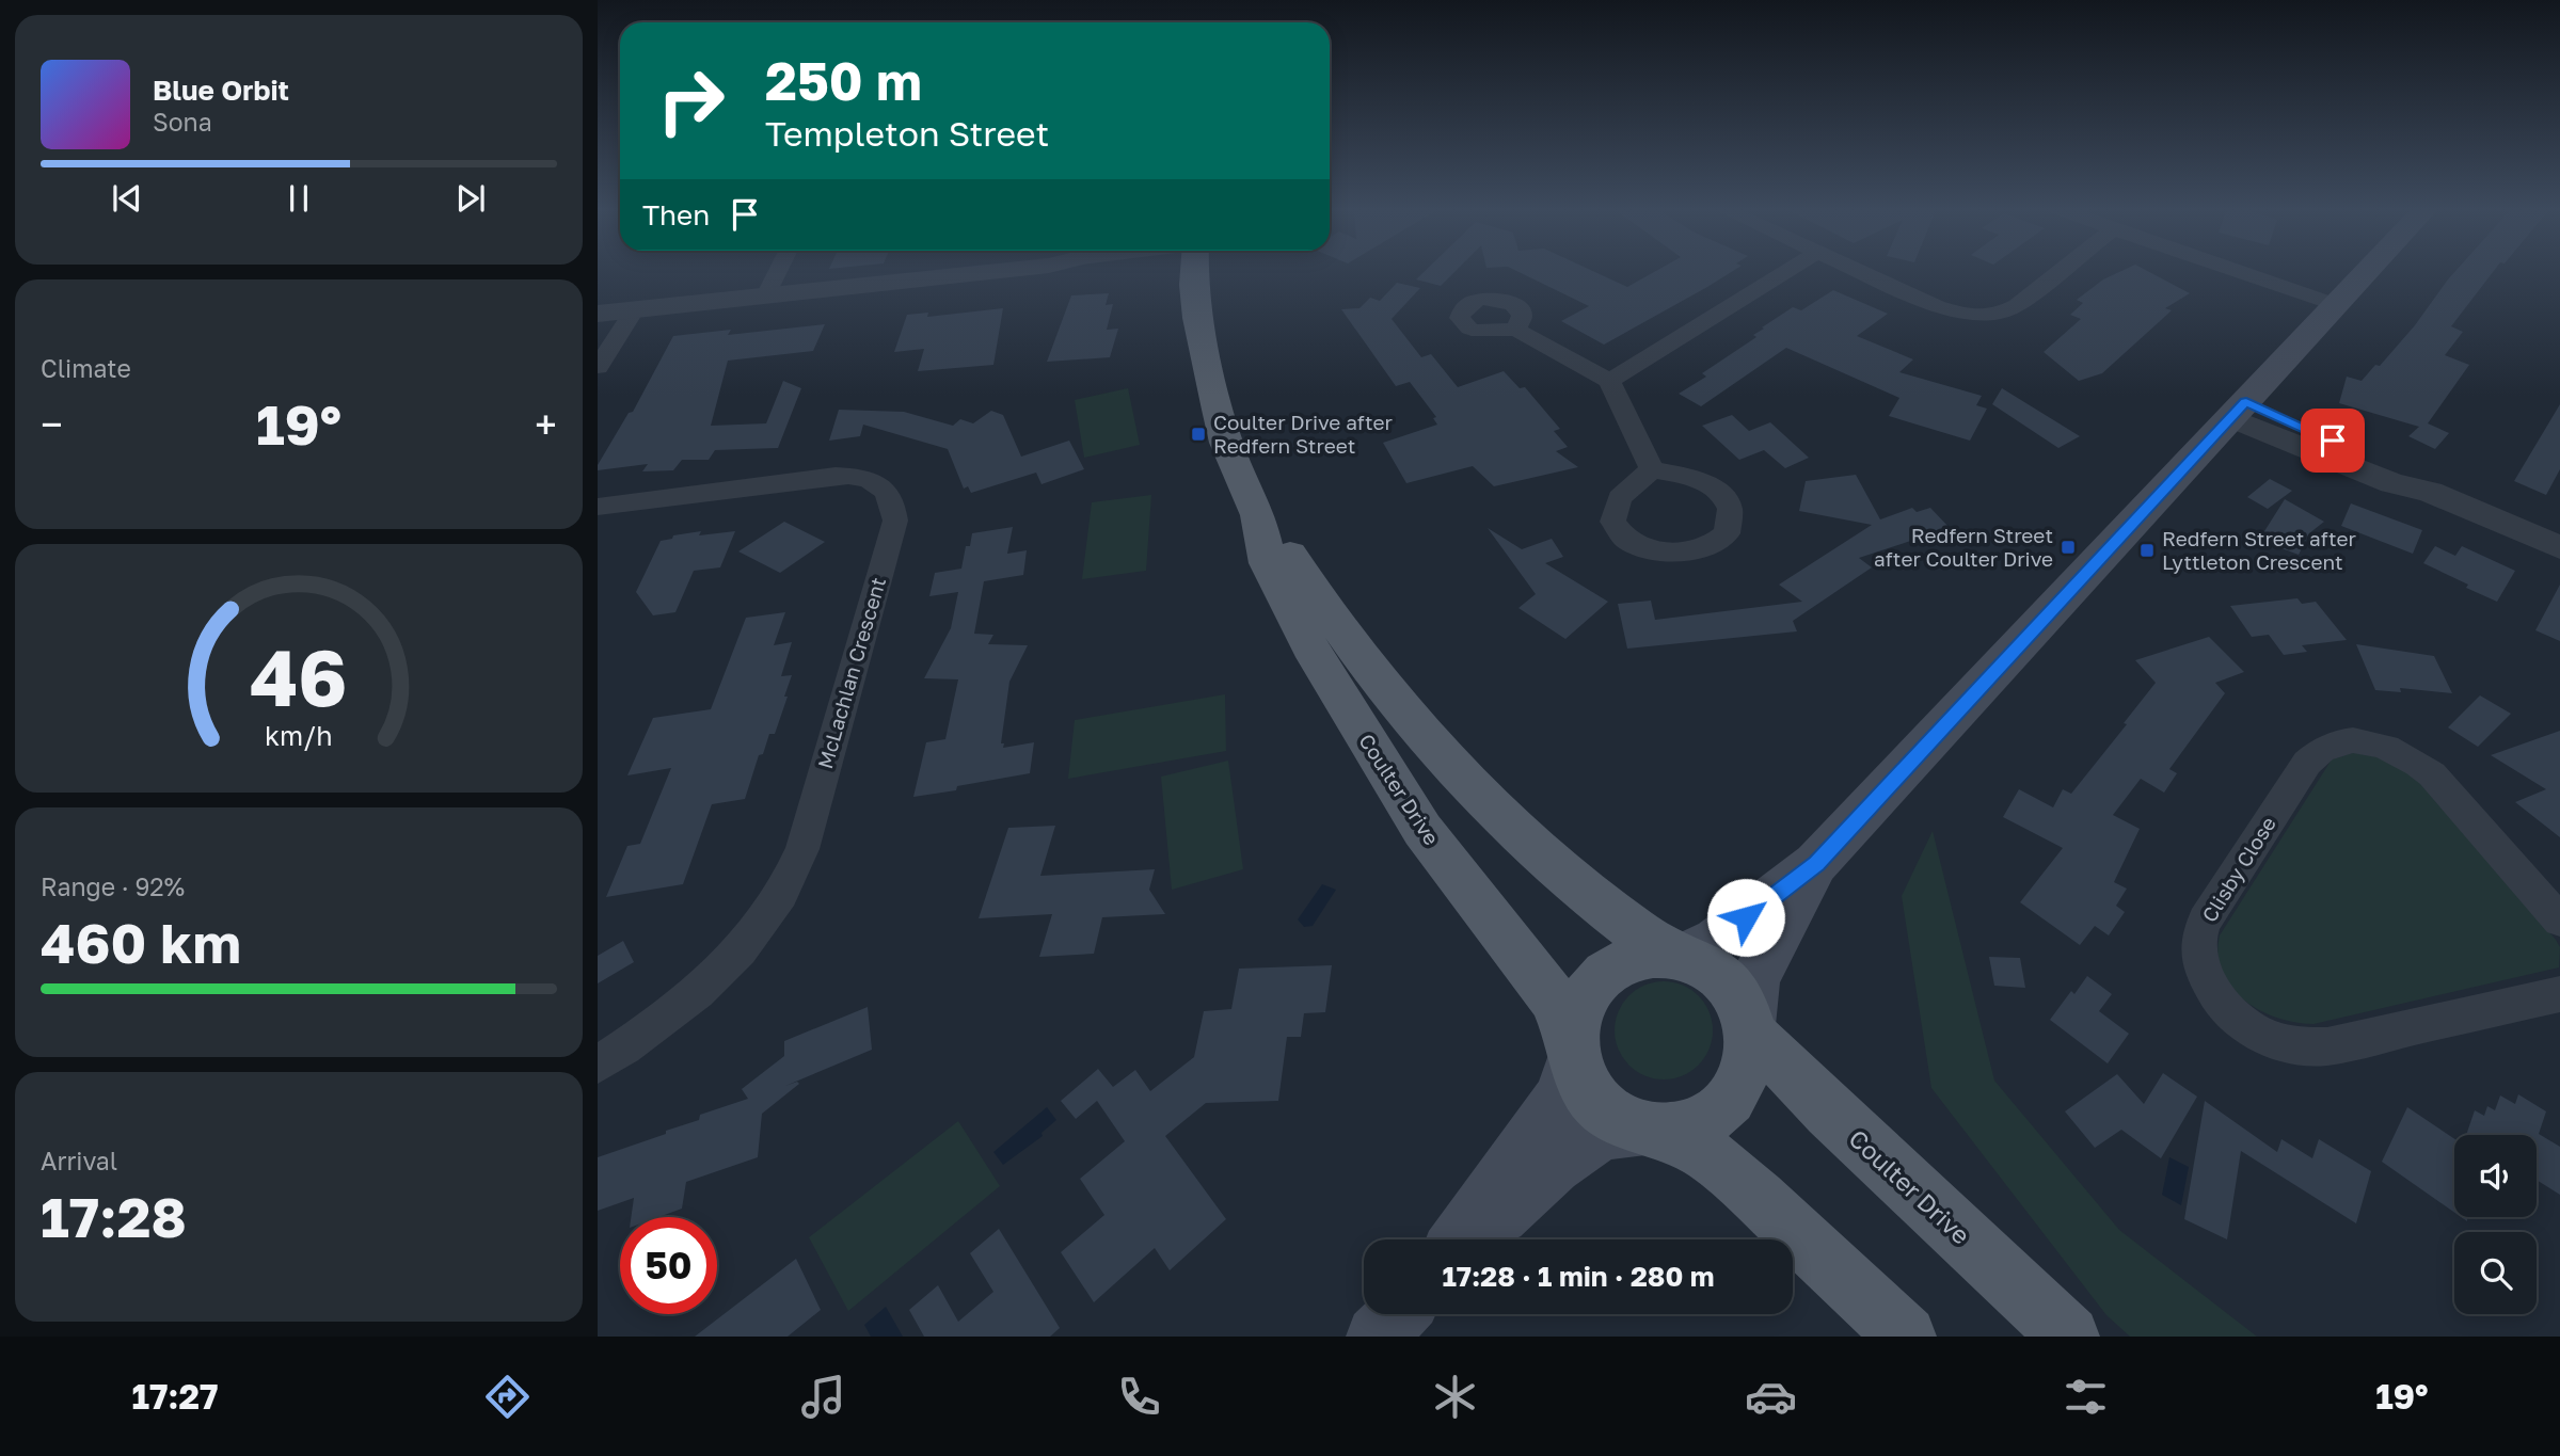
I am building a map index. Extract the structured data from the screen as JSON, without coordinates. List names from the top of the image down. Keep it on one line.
{"streets":{"main road":["Coulter Drive"],"street":["McLachlan Crescent","Clisby Close"]},"places":{"transit":["Coulter Drive after Redfern Street","Redfern Street after Coulter Drive","Redfern Street after Lyttleton Crescent"]},"page":{"turn":["250 m","Templeton Street"],"song":["Blue Orbit","Sona"],"then":"Then","tile":["Climate",["Range · 92%","460 km"],["Arrival","17:28"]],"heat":["−","19°","+"],"limit":"50","trip":"17:28 · 1 min · 280 m","tabs":["17:27","19°"],"gauge":["46","km/h"]}}
